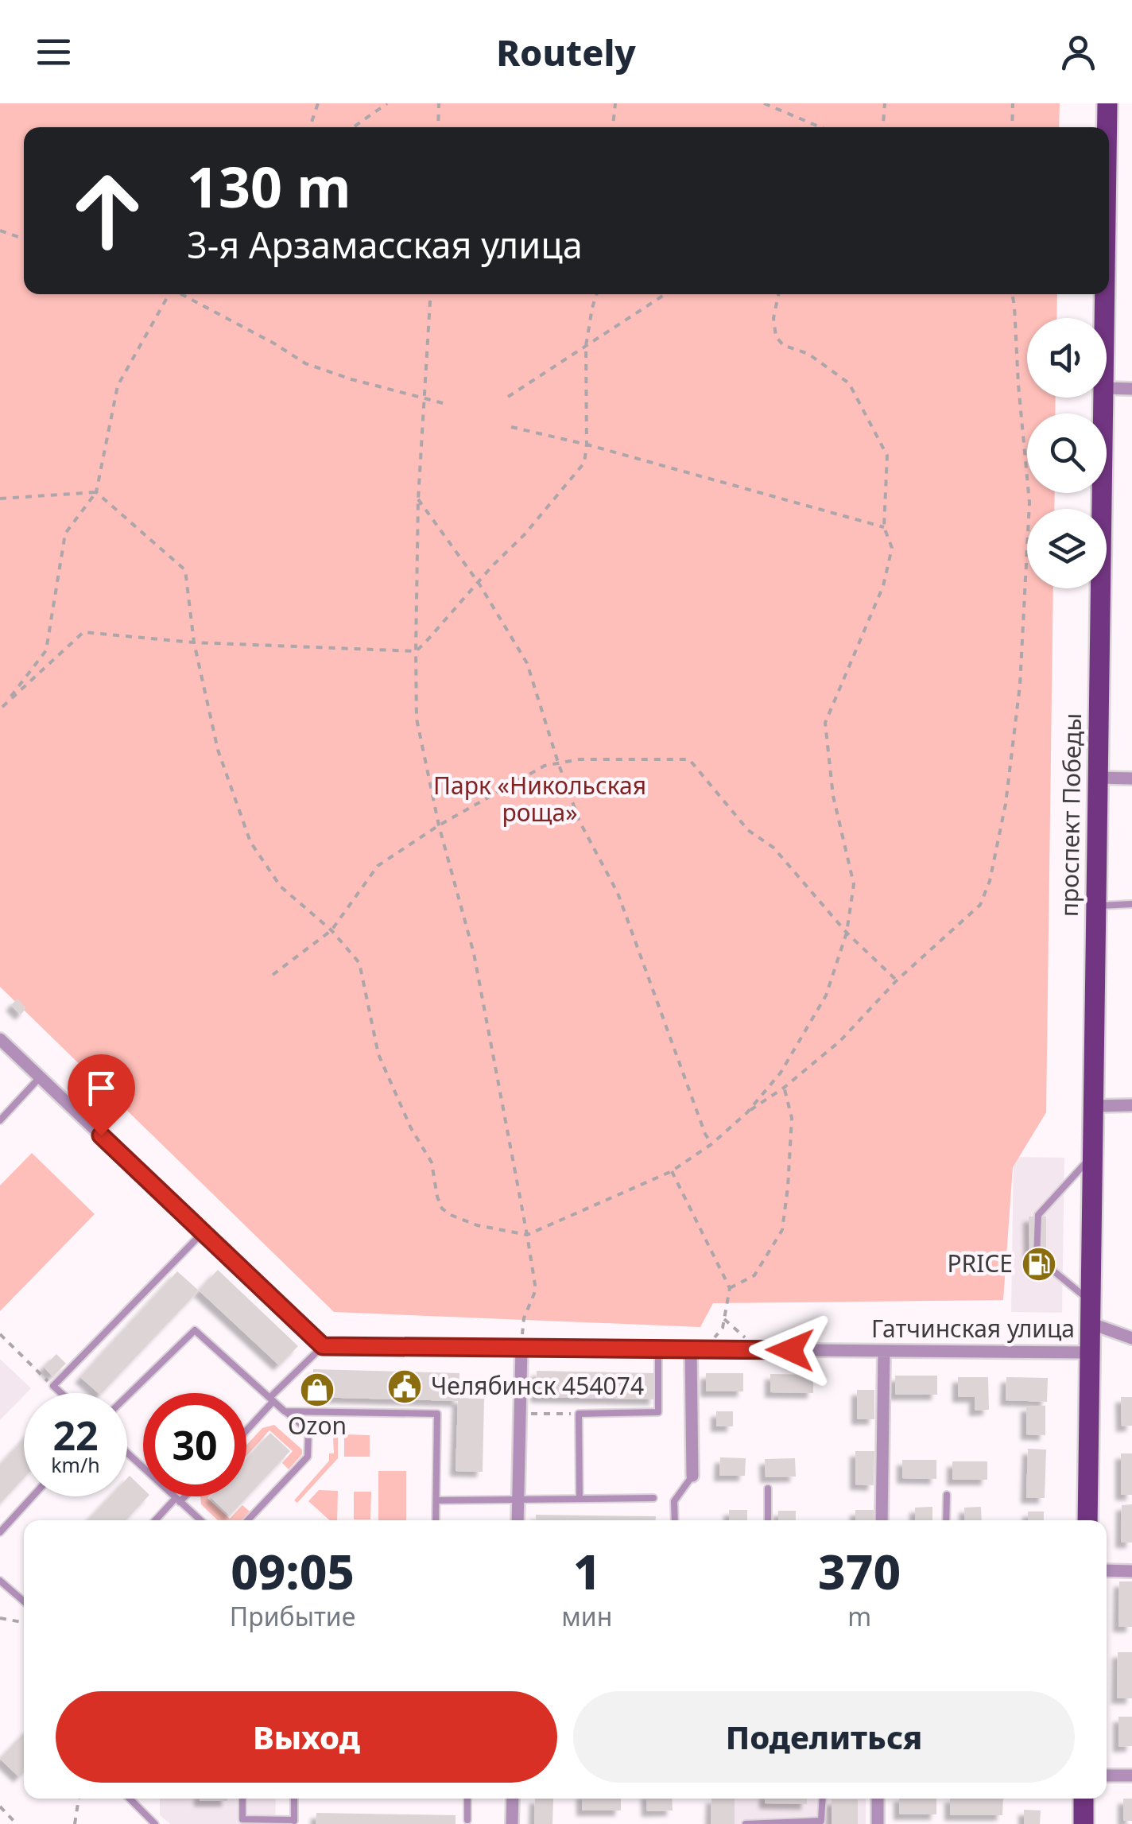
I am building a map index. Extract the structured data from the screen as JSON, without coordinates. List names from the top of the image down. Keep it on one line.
{"streets":{"main road":["проспект Победы"],"street":["Гатчинская улица"]},"crossings":[["проспект Победы","Гатчинская улица"]],"parks":["Парк «Никольская роща»"],"places":{"fuel station":["PRICE"],"public building":["Челябинск 454074"],"shop":["Ozon"]},"page":{"header":"Routely","turn":["130 m","3-я Арзамасская улица"],"speed":"22 km/h","limit":"30","eta":["09:05","Прибытие","1","мин","370","m"],"buttons":["Выход","Поделиться"]}}
